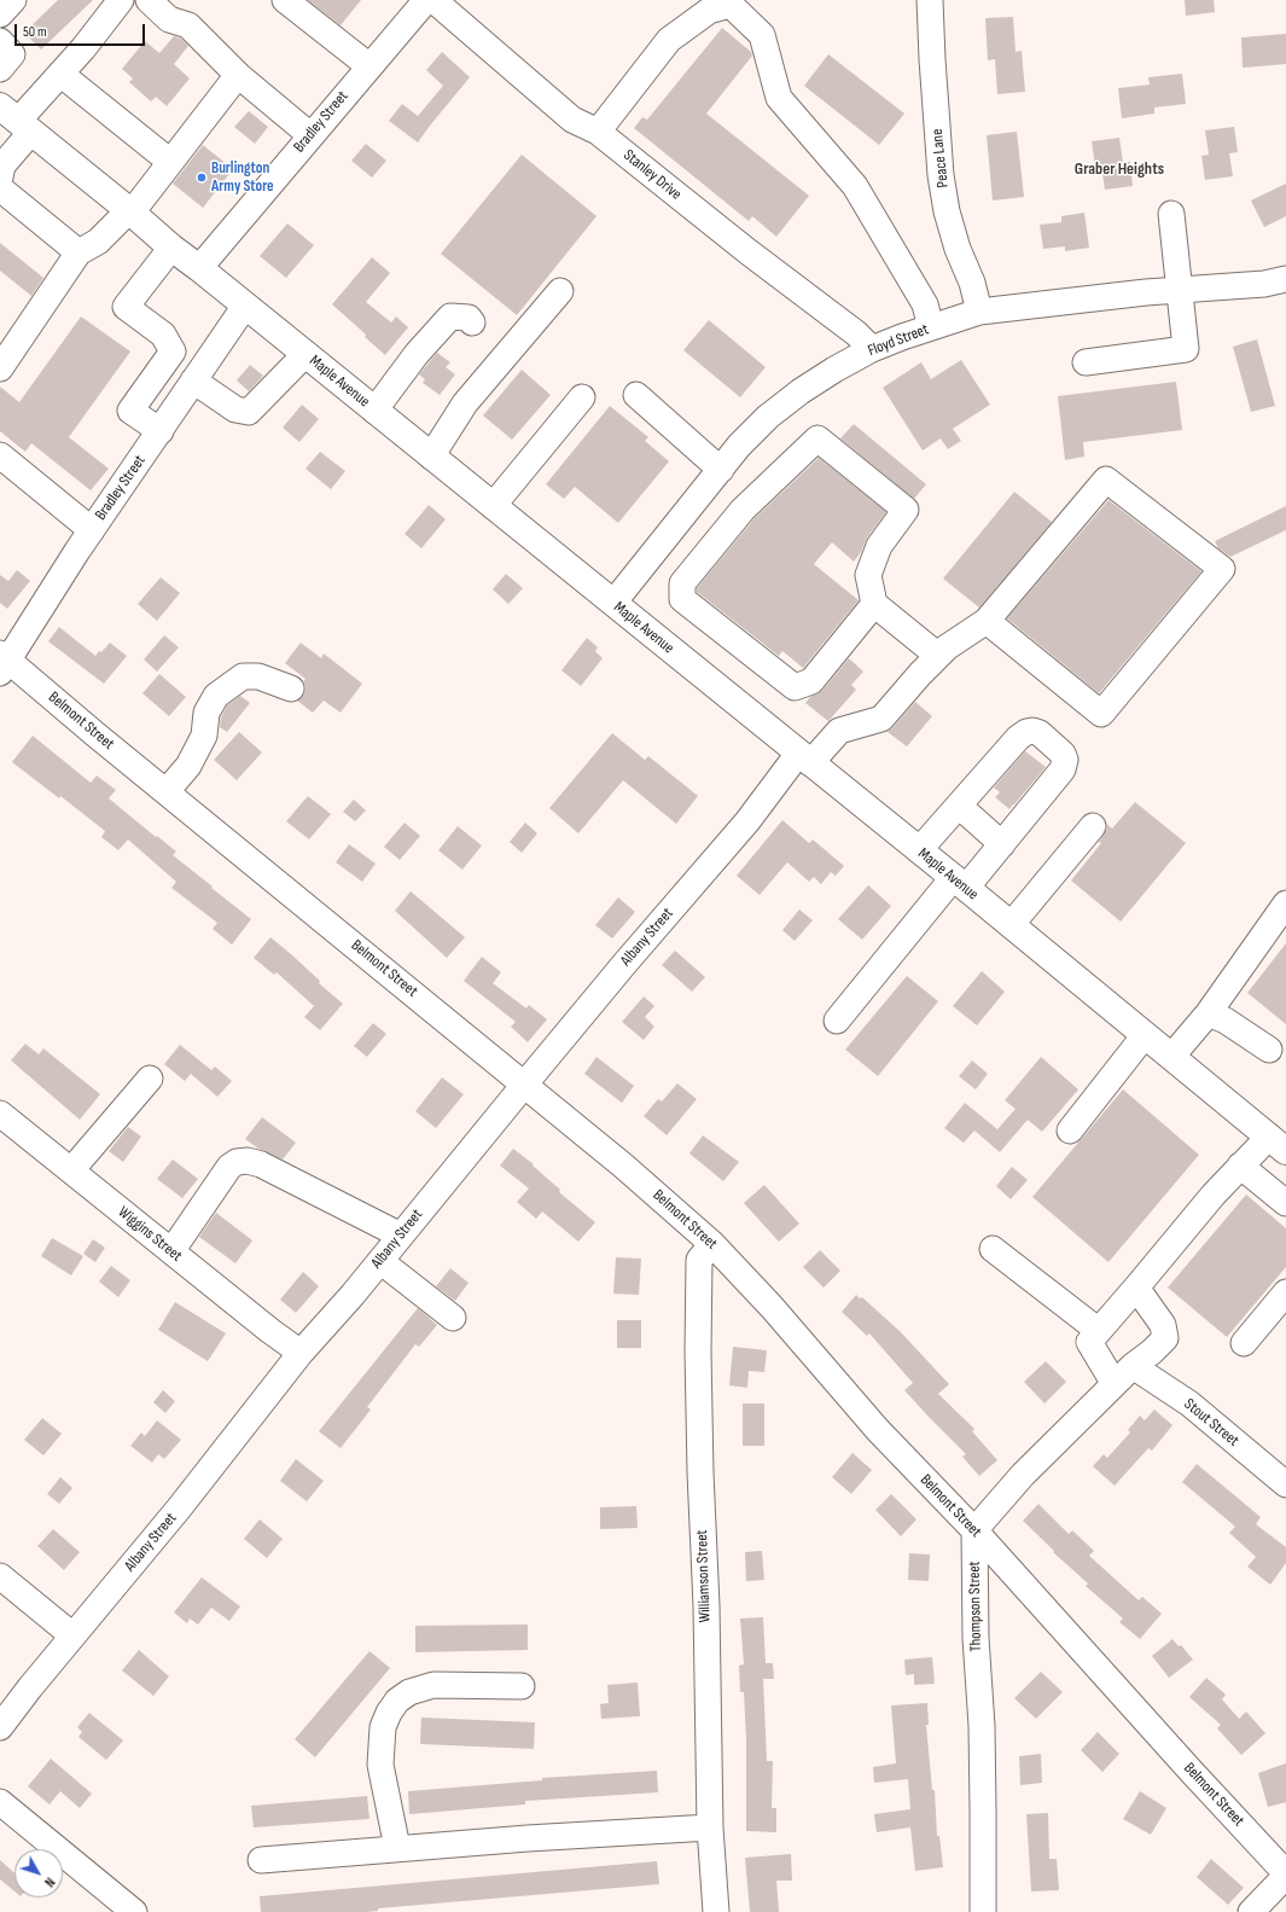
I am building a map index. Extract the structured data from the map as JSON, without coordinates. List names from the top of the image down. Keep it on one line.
{"streets":{"main road":["Maple Avenue"],"street":["Bradley Street","Peace Lane","Stanley Drive","Floyd Street","Belmont Street","Albany Street","Wiggins Street","Stout Street","Williamson Street","Thompson Street"]},"crossings":[["Bradley Street","Maple Avenue"],["Bradley Street","Belmont Street"],["Peace Lane","Floyd Street"],["Stanley Drive","Floyd Street"],["Floyd Street","Maple Avenue"],["Maple Avenue","Albany Street"],["Belmont Street","Albany Street"],["Belmont Street","Williamson Street"],["Belmont Street","Thompson Street"],["Albany Street","Wiggins Street"]],"districts":["Graber Heights"],"places":["Burlington Army Store"],"scale_bar":"50 m","north":"bottom right"}
